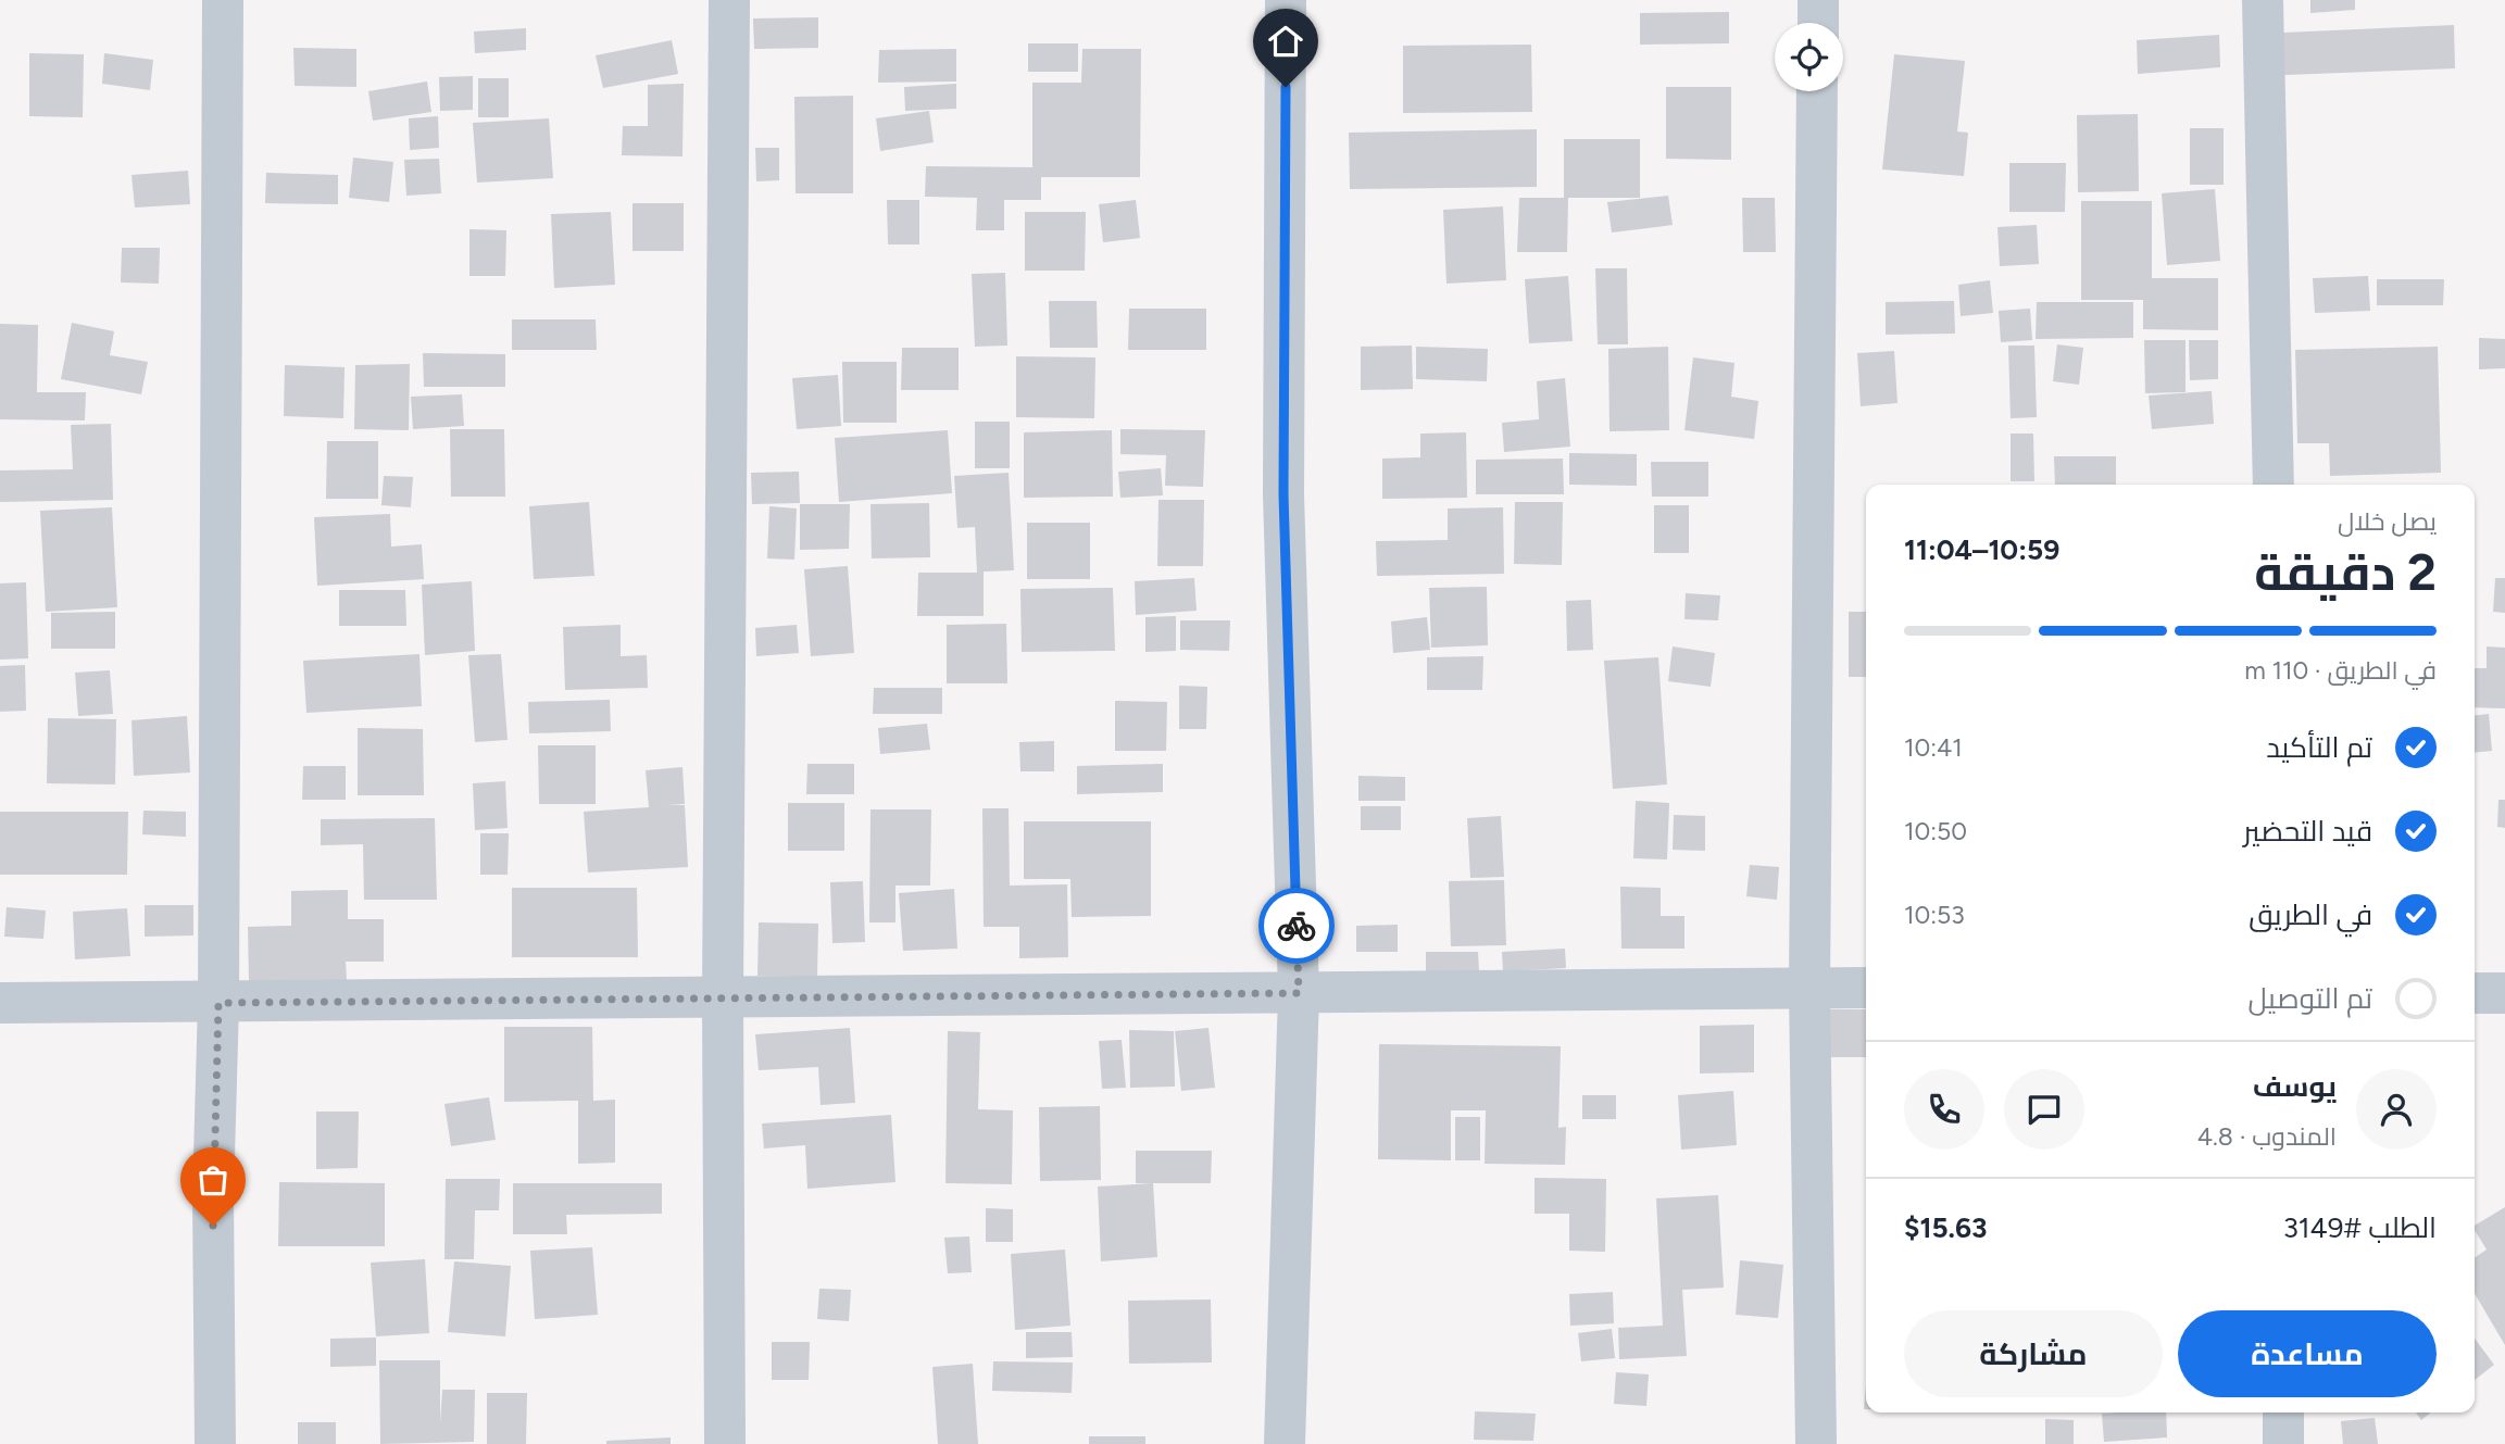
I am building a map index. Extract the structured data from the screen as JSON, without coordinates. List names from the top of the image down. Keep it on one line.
{"page":{"heading":["2 دقيقة","يصل خلال","10:59–11:04"],"panel":["يوسف","المندوب · 4.8","الطلب #3149","$15.63"],"bar":"في الطريق · 110 m","list":[["تم التأكيد","10:41"],["قيد التحضير","10:50"],["في الطريق","10:53"],"تم التوصيل"],"buttons":["مساعدة","مشاركة"]}}
